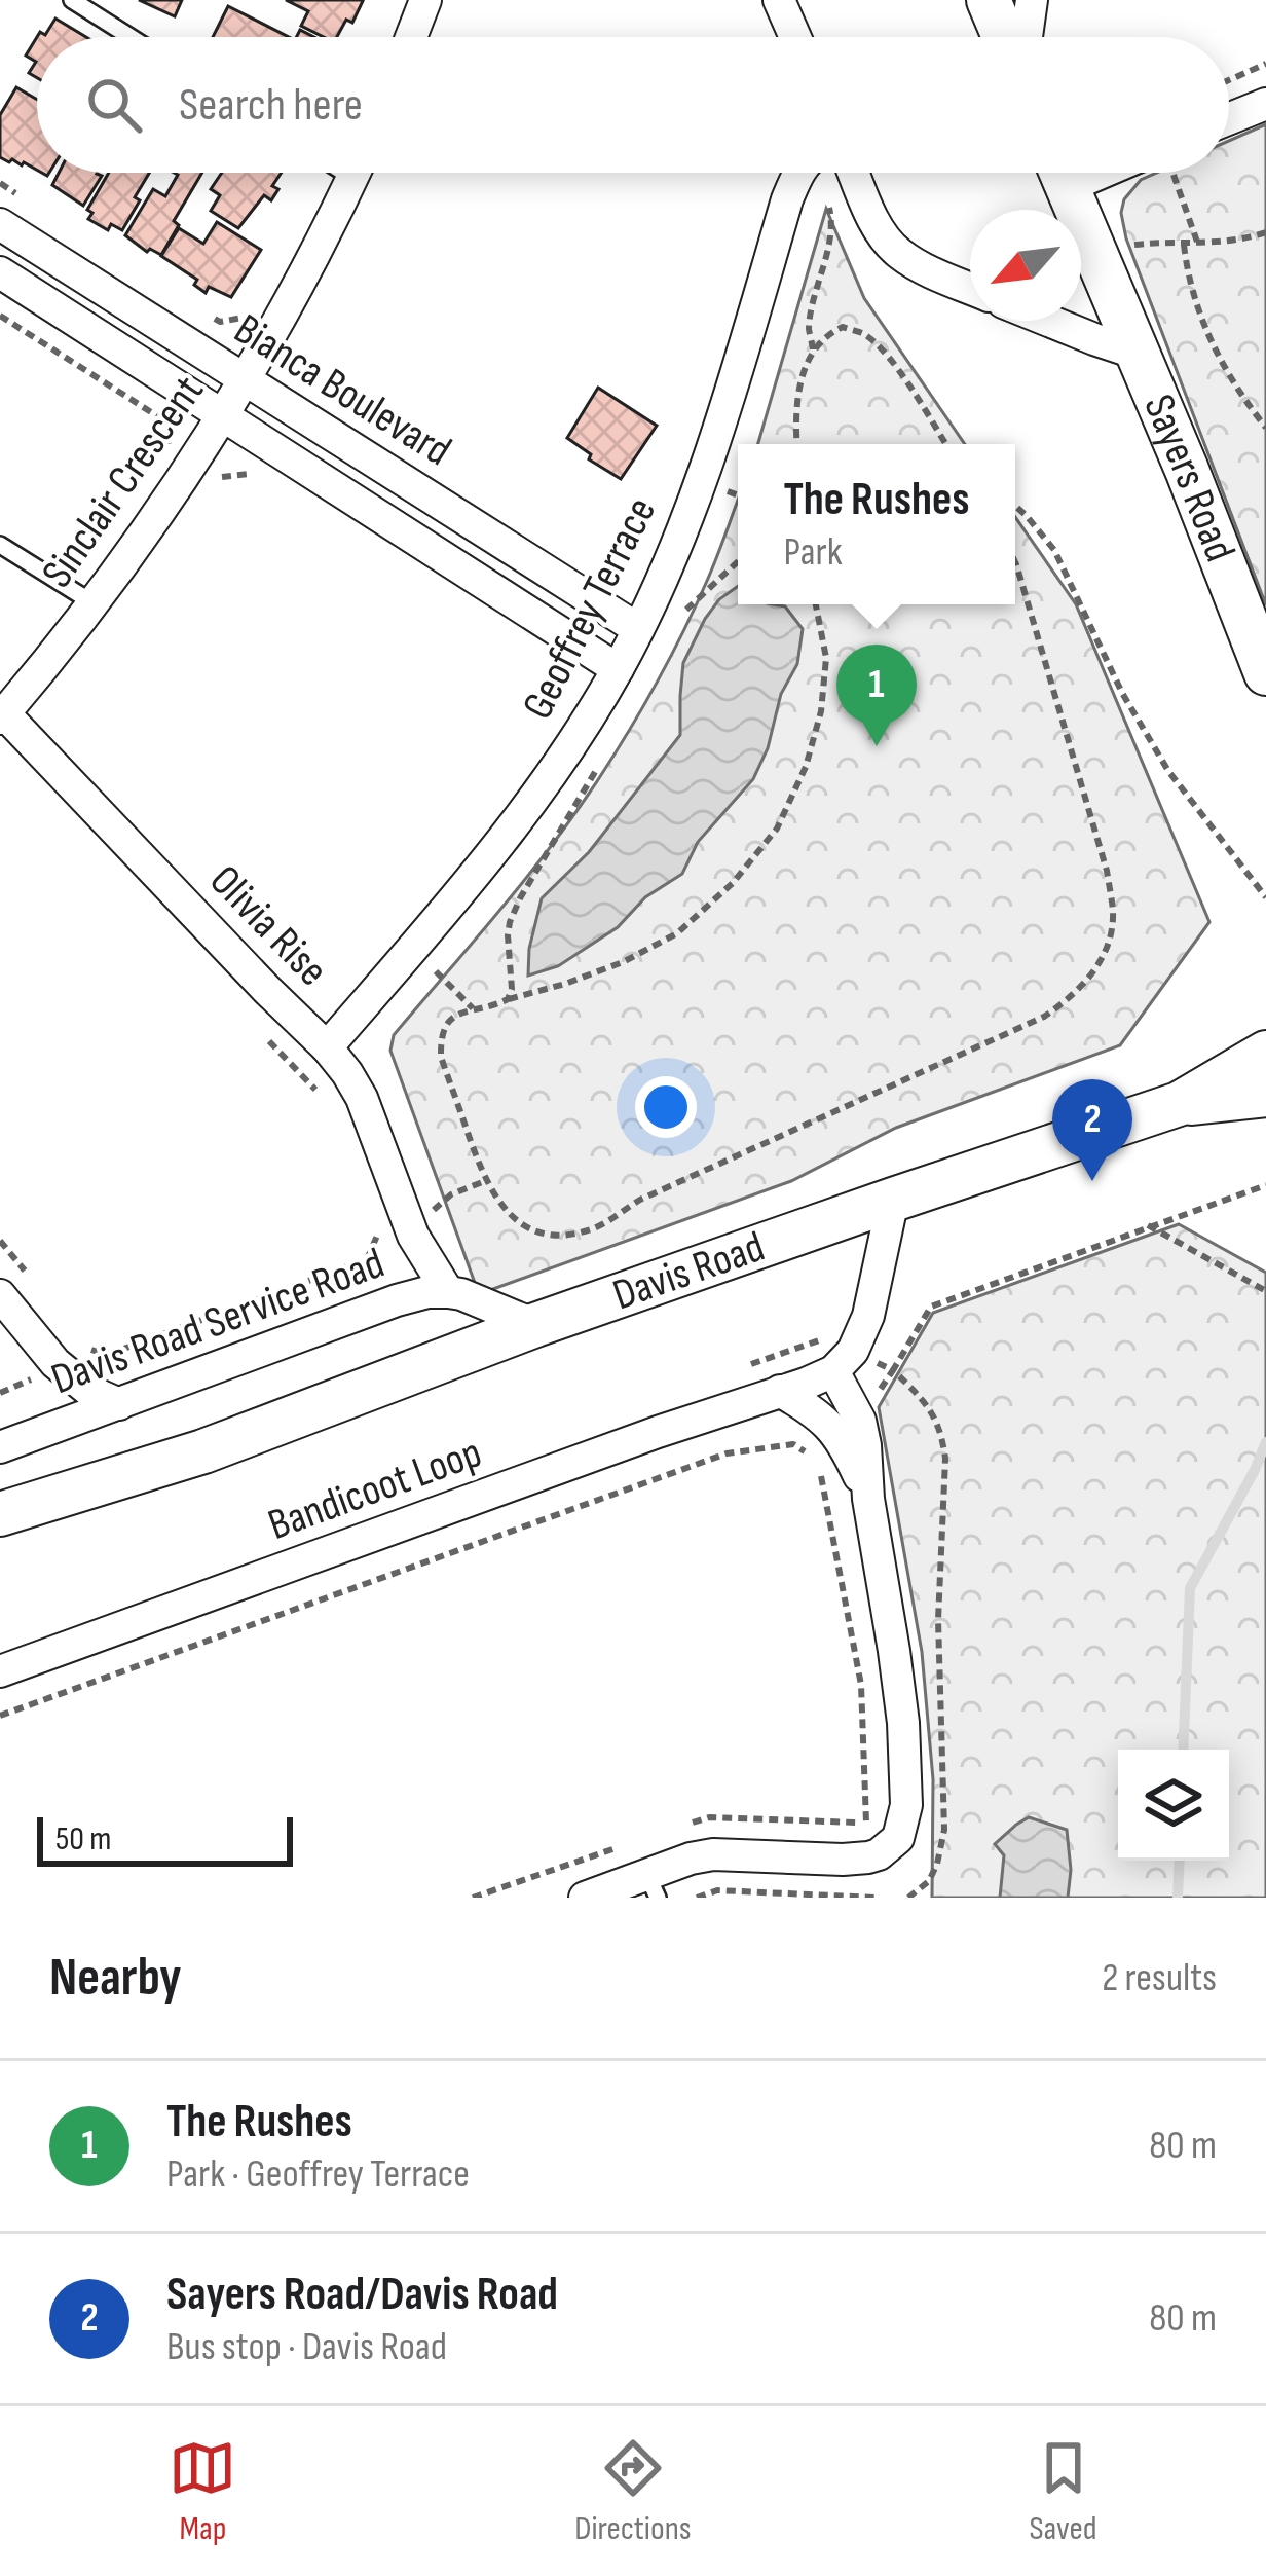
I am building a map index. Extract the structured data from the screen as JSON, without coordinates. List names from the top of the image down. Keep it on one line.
{"streets":{"main road":["Sayers Road","Davis Road"],"street":["Bianca Boulevard","Sinclair Crescent","Geoffrey Terrace","Olivia Rise","Davis Road Service Road","Bandicoot Loop"]},"crossings":[["Bianca Boulevard","Sinclair Crescent"],["Bianca Boulevard","Geoffrey Terrace"],["Sinclair Crescent","Olivia Rise"],["Geoffrey Terrace","Olivia Rise"],["Olivia Rise","Davis Road Service Road"],["Davis Road","Davis Road Service Road"]],"scale_bar":"50 m","north":"bottom left","page":{"search":"Search here","popup":["The Rushes","Park"],"pins":["1","2"],"scale":"50 m","heading":["Nearby","2 results"],"list":[{"mark":"1","name":"The Rushes","note":"Park · Geoffrey Terrace","value":"80 m"},{"mark":"2","name":"Sayers Road/Davis Road","note":"Bus stop · Davis Road","value":"80 m"}],"nav":["Map","Directions","Saved"]}}
